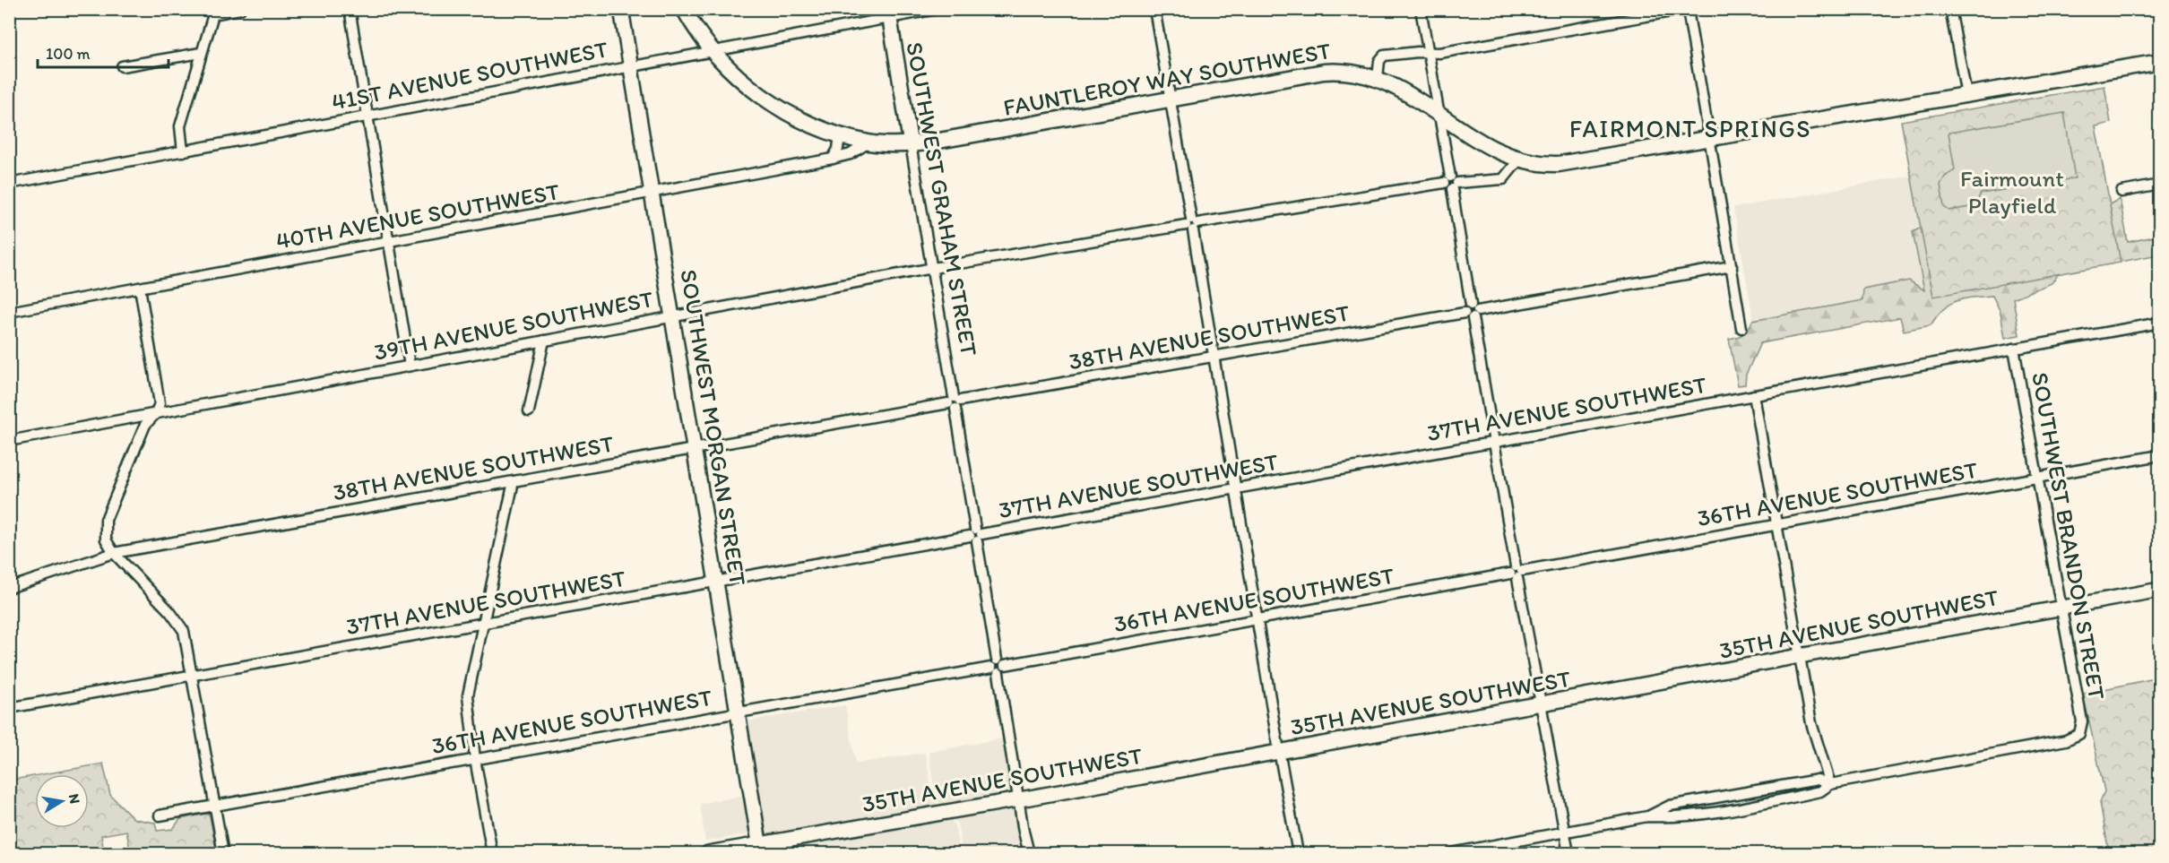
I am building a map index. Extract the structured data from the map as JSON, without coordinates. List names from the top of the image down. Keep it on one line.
{"streets":{"main road":["FAUNTLEROY WAY SOUTHWEST","SOUTHWEST GRAHAM STREET","SOUTHWEST MORGAN STREET","35TH AVENUE SOUTHWEST"],"street":["41ST AVENUE SOUTHWEST","40TH AVENUE SOUTHWEST","39TH AVENUE SOUTHWEST","38TH AVENUE SOUTHWEST","37TH AVENUE SOUTHWEST","36TH AVENUE SOUTHWEST","SOUTHWEST BRANDON STREET"]},"crossings":[["41ST AVENUE SOUTHWEST","FAUNTLEROY WAY SOUTHWEST"],["41ST AVENUE SOUTHWEST","SOUTHWEST GRAHAM STREET"],["41ST AVENUE SOUTHWEST","SOUTHWEST MORGAN STREET"],["FAUNTLEROY WAY SOUTHWEST","SOUTHWEST GRAHAM STREET"],["FAUNTLEROY WAY SOUTHWEST","40TH AVENUE SOUTHWEST"],["FAUNTLEROY WAY SOUTHWEST","39TH AVENUE SOUTHWEST"],["SOUTHWEST GRAHAM STREET","39TH AVENUE SOUTHWEST"],["SOUTHWEST GRAHAM STREET","38TH AVENUE SOUTHWEST"],["SOUTHWEST GRAHAM STREET","37TH AVENUE SOUTHWEST"],["SOUTHWEST GRAHAM STREET","36TH AVENUE SOUTHWEST"],["SOUTHWEST GRAHAM STREET","35TH AVENUE SOUTHWEST"],["40TH AVENUE SOUTHWEST","SOUTHWEST MORGAN STREET"],["39TH AVENUE SOUTHWEST","SOUTHWEST MORGAN STREET"],["38TH AVENUE SOUTHWEST","SOUTHWEST MORGAN STREET"],["37TH AVENUE SOUTHWEST","SOUTHWEST MORGAN STREET"],["37TH AVENUE SOUTHWEST","SOUTHWEST BRANDON STREET"],["SOUTHWEST MORGAN STREET","36TH AVENUE SOUTHWEST"],["SOUTHWEST MORGAN STREET","35TH AVENUE SOUTHWEST"],["36TH AVENUE SOUTHWEST","SOUTHWEST BRANDON STREET"],["SOUTHWEST BRANDON STREET","35TH AVENUE SOUTHWEST"]],"districts":["FAIRMONT SPRINGS"],"parks":["Fairmount Playfield"],"scale_bar":"100 m","north":"right"}
